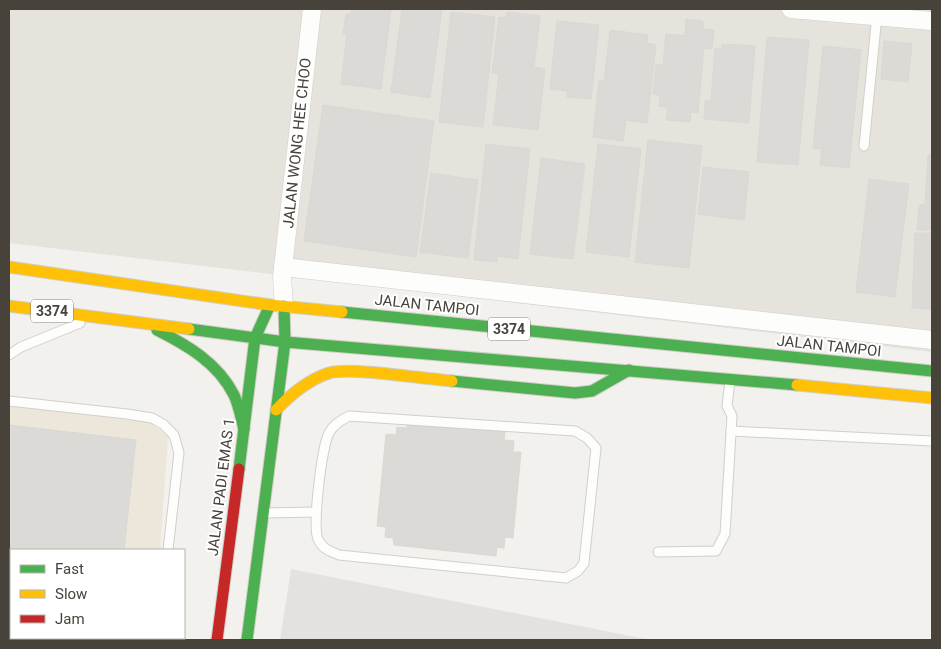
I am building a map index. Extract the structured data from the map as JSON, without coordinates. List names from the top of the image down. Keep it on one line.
{"streets":{"main road":["JALAN TAMPOI","3374","JALAN PADI EMAS 1"],"street":["JALAN WONG HEE CHOO"]},"crossings":[["JALAN WONG HEE CHOO","JALAN TAMPOI"],["JALAN WONG HEE CHOO","JALAN PADI EMAS 1"],["JALAN TAMPOI","JALAN PADI EMAS 1"]],"legend":["Fast","Slow","Jam"]}
